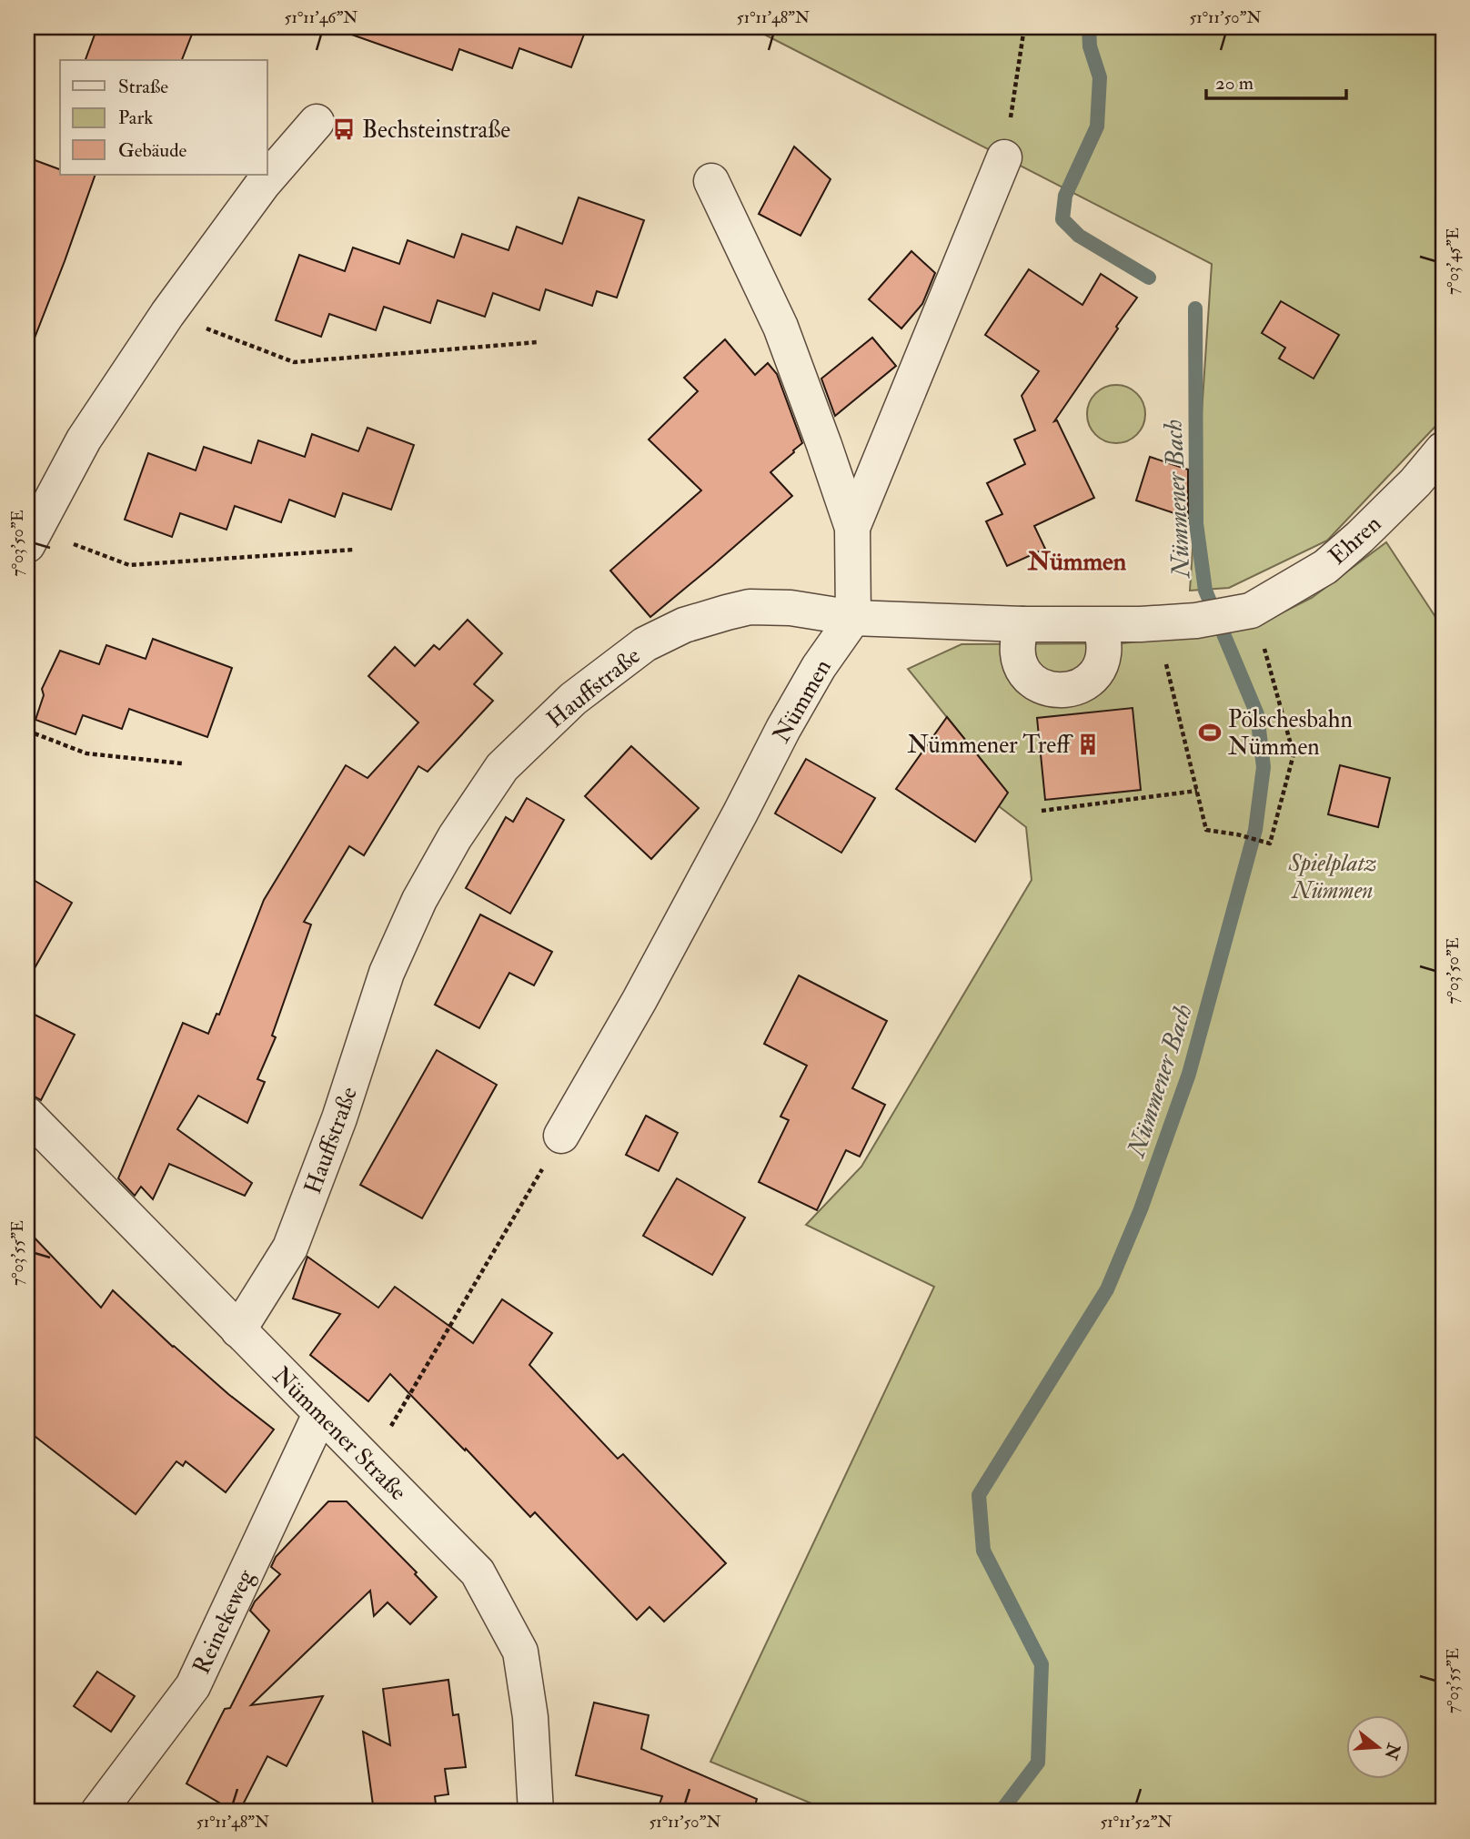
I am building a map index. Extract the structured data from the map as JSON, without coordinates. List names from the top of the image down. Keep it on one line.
{"streets":{"street":["Ehren","Hauffstraße","Nümmen","Nümmener Straße","Reinekeweg"]},"crossings":[["Hauffstraße","Nümmen"],["Hauffstraße","Nümmener Straße"],["Nümmener Straße","Reinekeweg"]],"districts":["Nümmen"],"water":["Nümmener Bach"],"parks":["Spielplatz Nümmen"],"places":{"bus stop":["Bechsteinstraße"],"sports":["Pölschesbahn Nümmen"],"building":["Nümmener Treff"]},"legend":["Straße","Park","Gebäude"],"scale_bar":"20 m","north":"right","coordinates":["51°11'46\"N","51°11'48\"N","51°11'50\"N","7°03'45\"E","7°03'50\"E","7°03'55\"E","51°11'52\"N"]}
